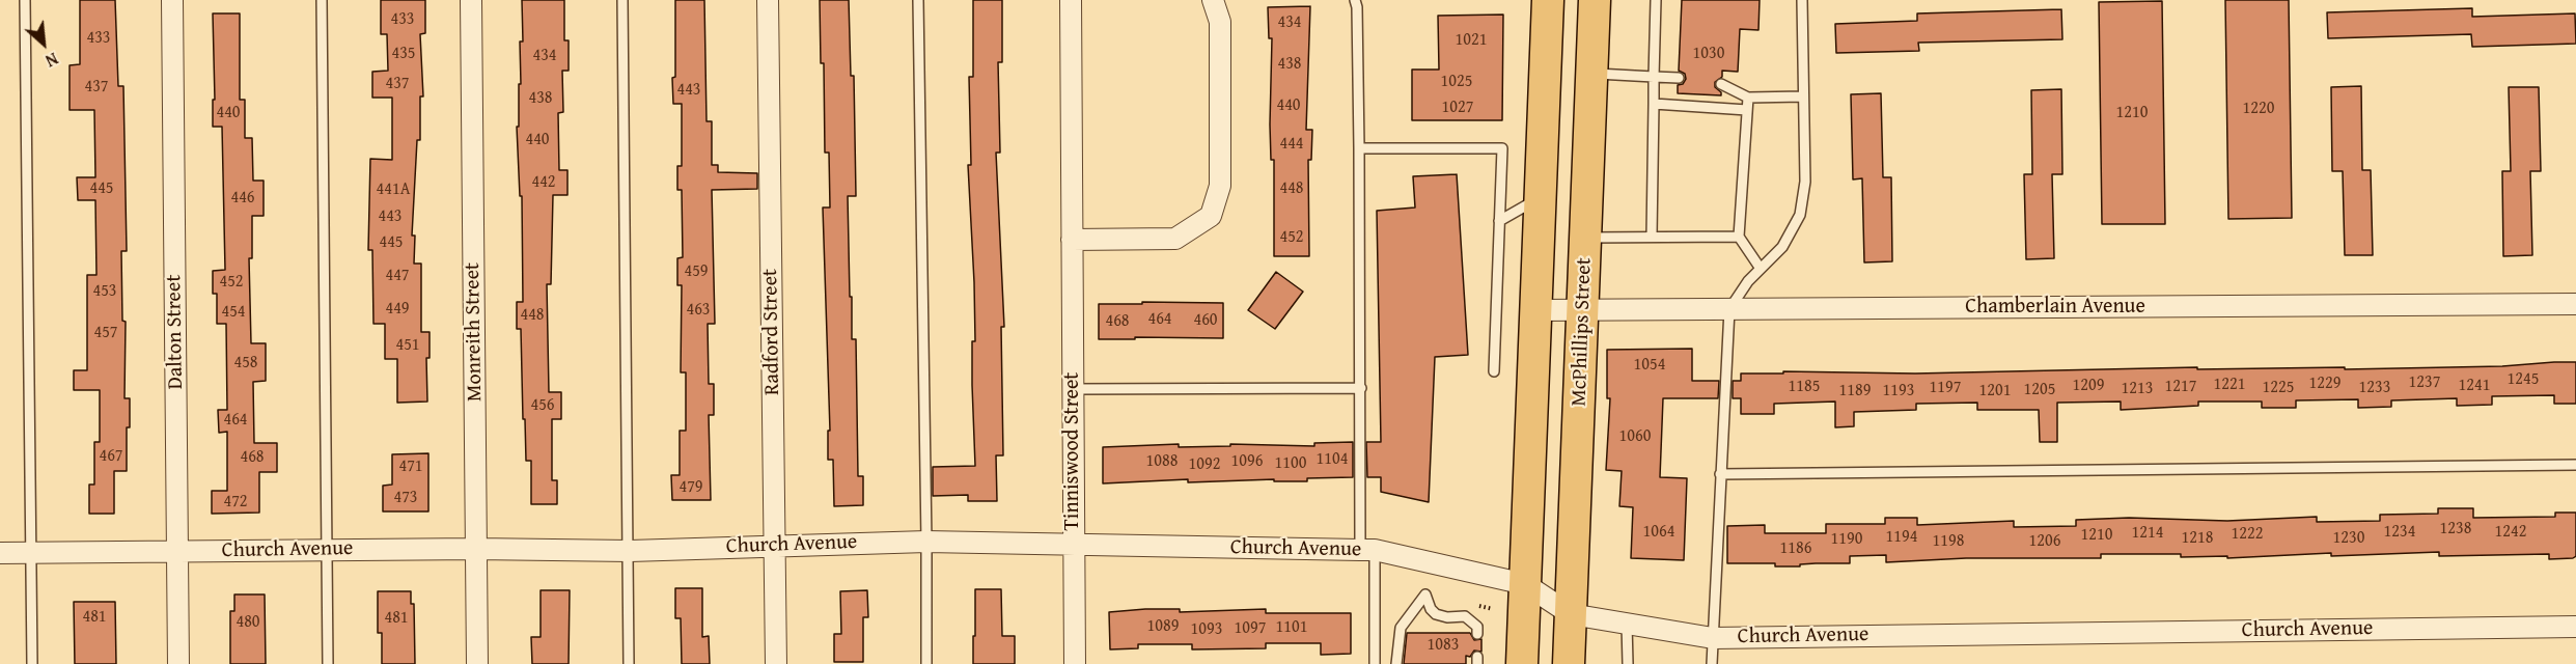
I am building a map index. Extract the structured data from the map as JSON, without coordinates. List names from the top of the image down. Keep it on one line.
{"streets":{"main road":["McPhillips Street"],"street":["Chamberlain Avenue","Dalton Street","Monreith Street","Radford Street","Tinniswood Street","Church Avenue"]},"crossings":[["Chamberlain Avenue","McPhillips Street"],["Dalton Street","Church Avenue"],["Monreith Street","Church Avenue"],["Radford Street","Church Avenue"],["McPhillips Street","Church Avenue"],["Tinniswood Street","Church Avenue"]],"house_numbers":["433","434","433","1021","435","1030","434","438","1025","437","437","443","438","440","1027","1220","440","1210","440","444","442","445","448","441A","446","443","452","445","459","447","452","453","449","463","454","448","464","460","468","457","451","458","1054","1245","1237","1229","1221","1209","1241","1185","1217","1197","1225","1233","1213","1205","1189","1193","1201","456","464","1060","467","468","1104","1088","1096","1100","1092","471","479","473","472","1238","1064","1234","1242","1214","1222","1210","1194","1218","1230","1190","1198","1206","1186","481","481","480","1089","1101","1097","1093","1083"],"north":"bottom right"}
